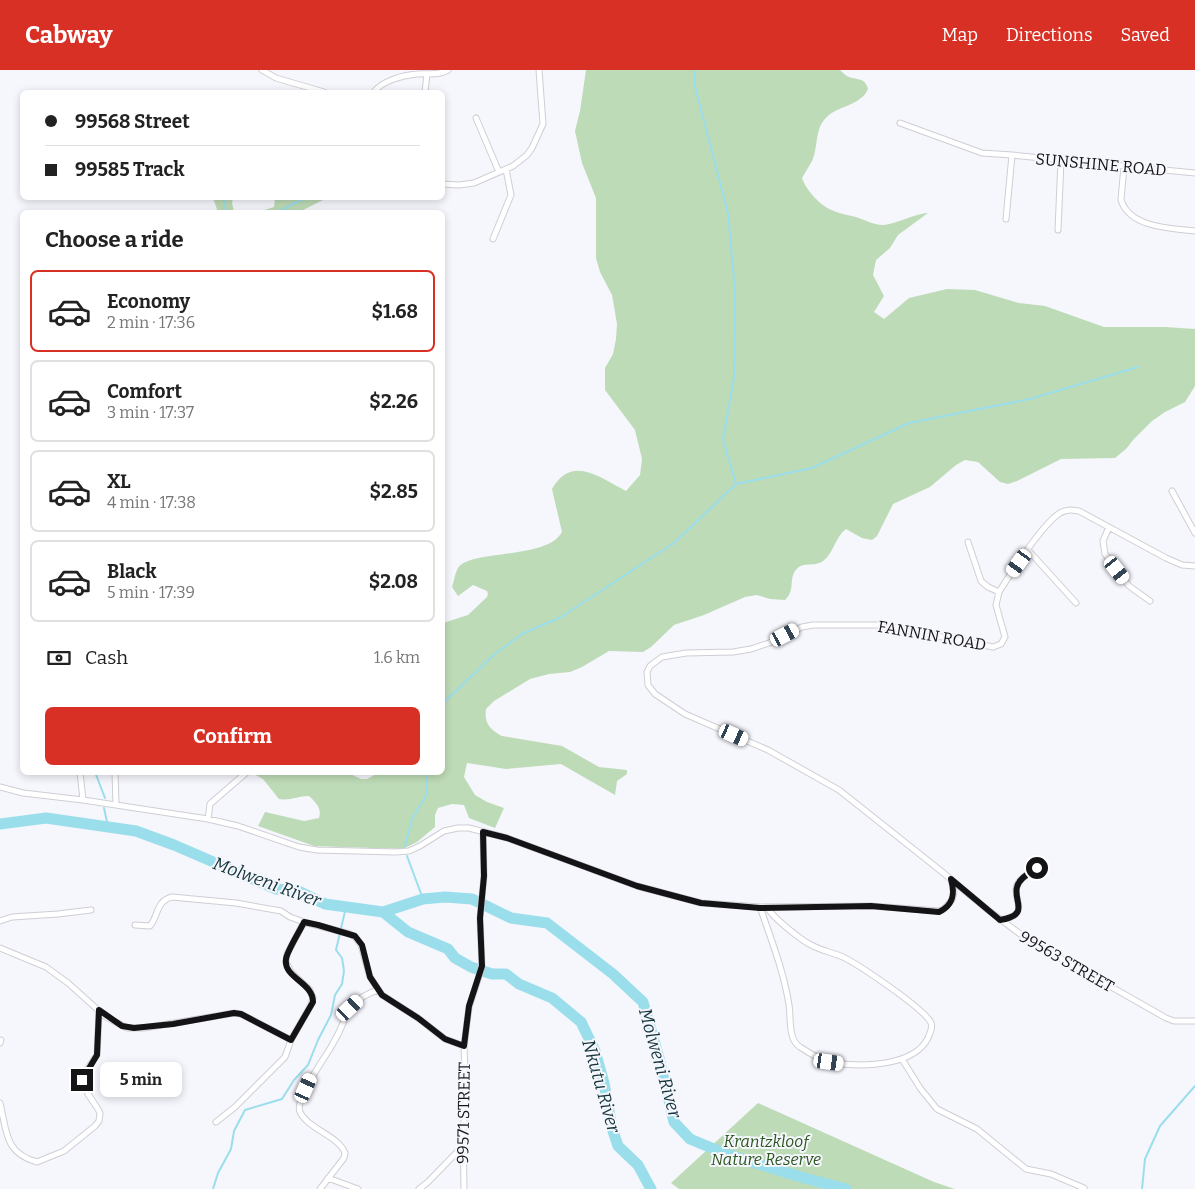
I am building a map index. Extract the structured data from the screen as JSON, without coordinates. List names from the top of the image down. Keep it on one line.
{"streets":{"street":["SUNSHINE ROAD","FANNIN ROAD","99563 STREET","99571 STREET"]},"crossings":[["FANNIN ROAD","99563 STREET"]],"water":["Molweni River","Nkutu River"],"parks":["Krantzkloof Nature Reserve"],"page":{"header":"Cabway","nav":["Map","Directions","Saved"],"banner":["99568 Street","99585 Track"],"heading":"Choose a ride","list":[{"name":"Economy","note":"2 min · 17:36","value":"$1.68"},{"name":"Comfort","note":"3 min · 17:37","value":"$2.26"},{"name":"XL","note":"4 min · 17:38","value":"$2.85"},{"name":"Black","note":"5 min · 17:39","value":"$2.08"}],"pay":["Cash","1.6 km"],"buttons":"Confirm","bubble":"5 min"}}
